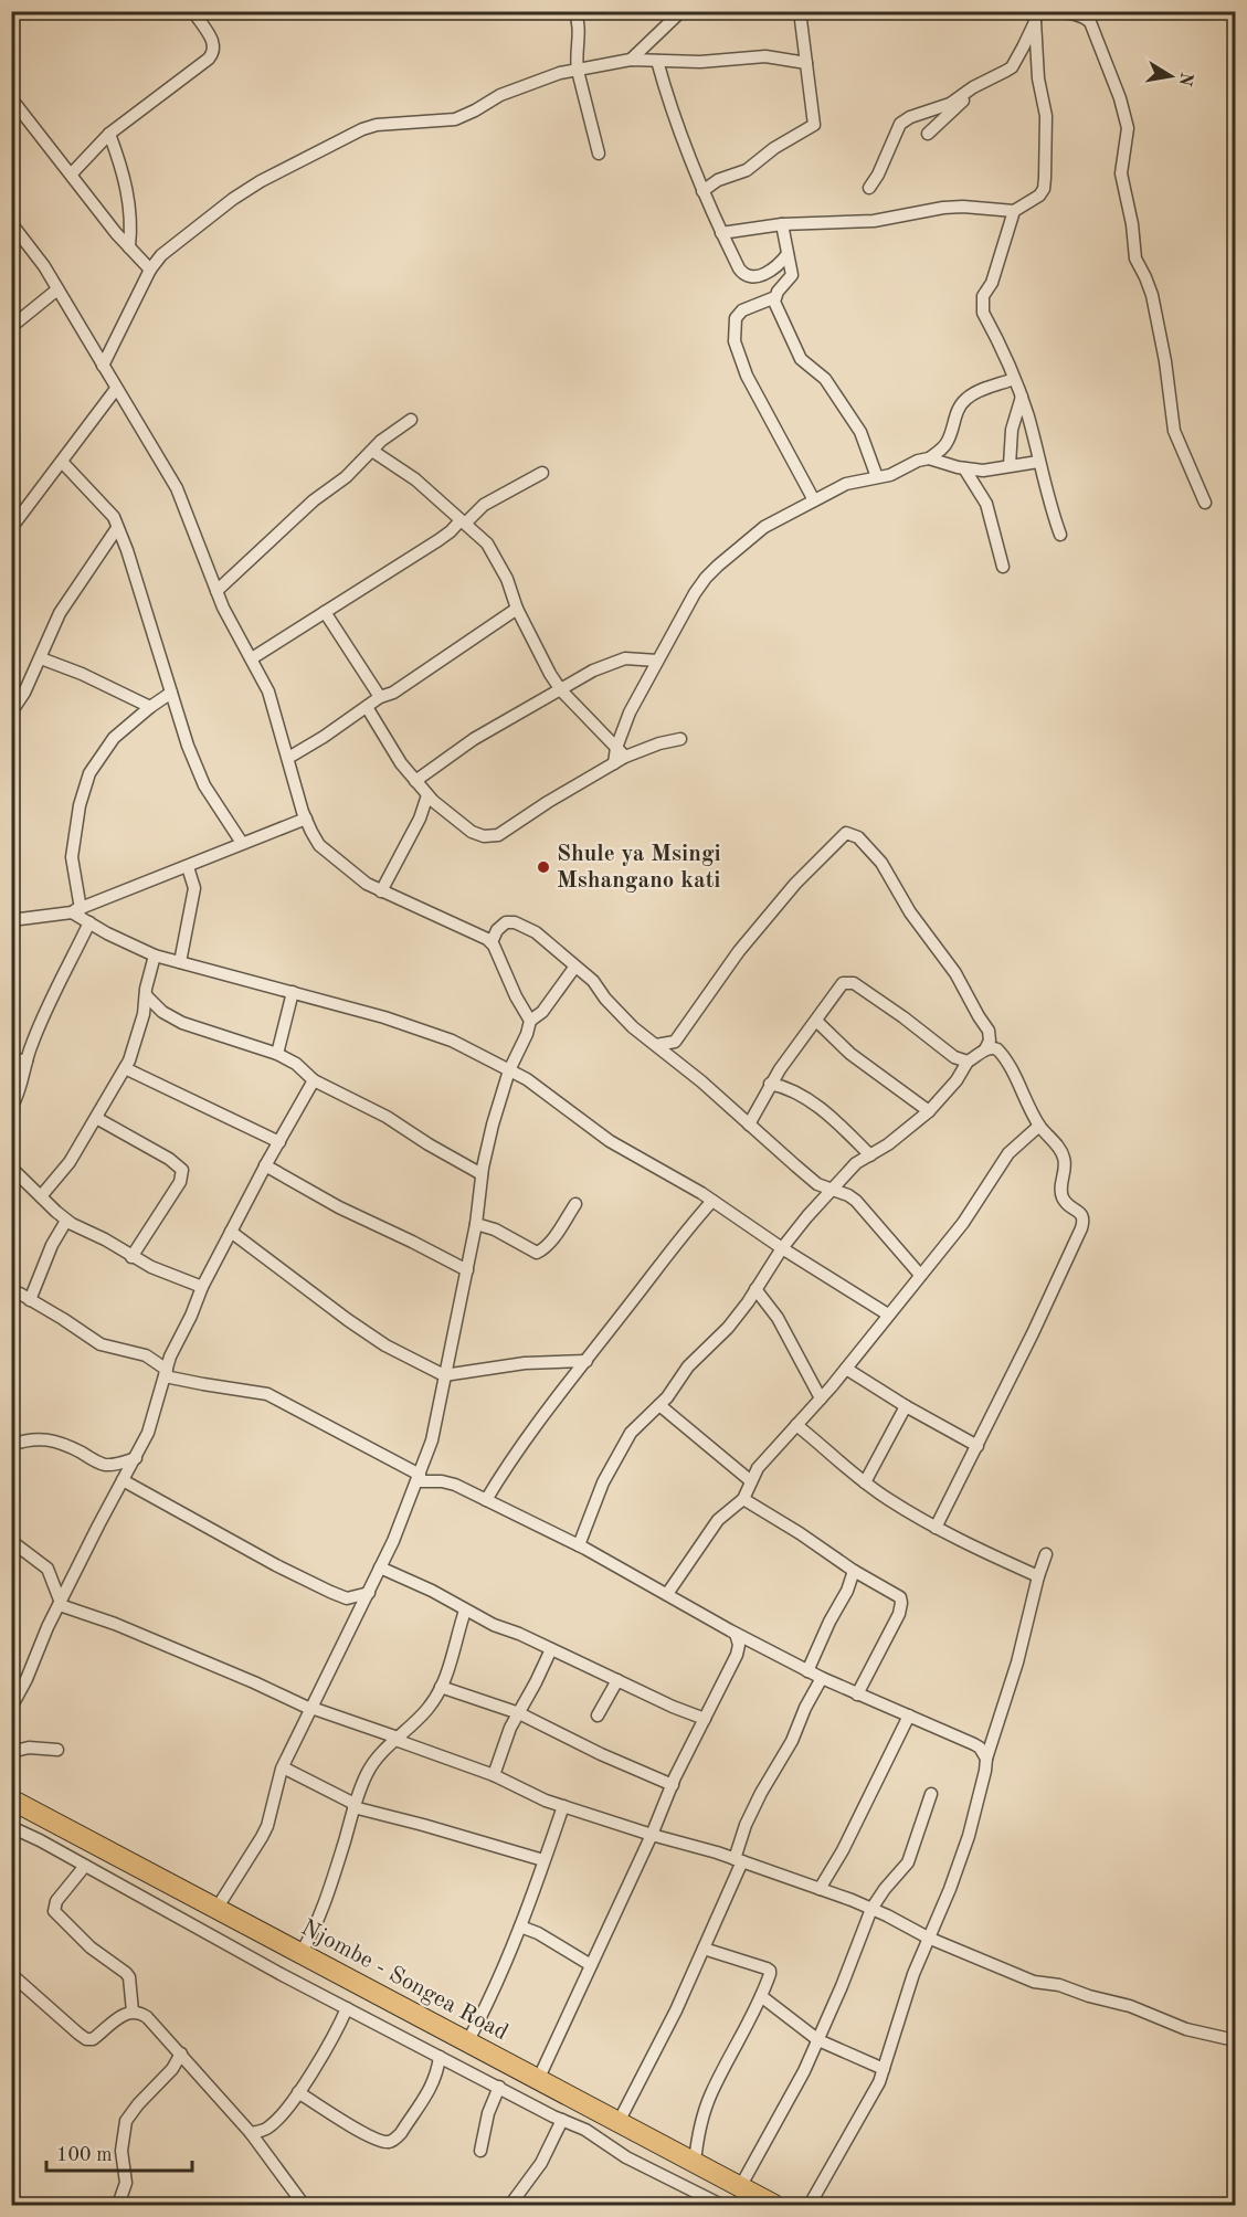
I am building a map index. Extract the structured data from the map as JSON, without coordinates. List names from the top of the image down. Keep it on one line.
{"streets":{"highway":["Njombe - Songea Road"]},"places":["Shule ya Msingi Mshangano kati"],"scale_bar":"100 m","north":"right"}
